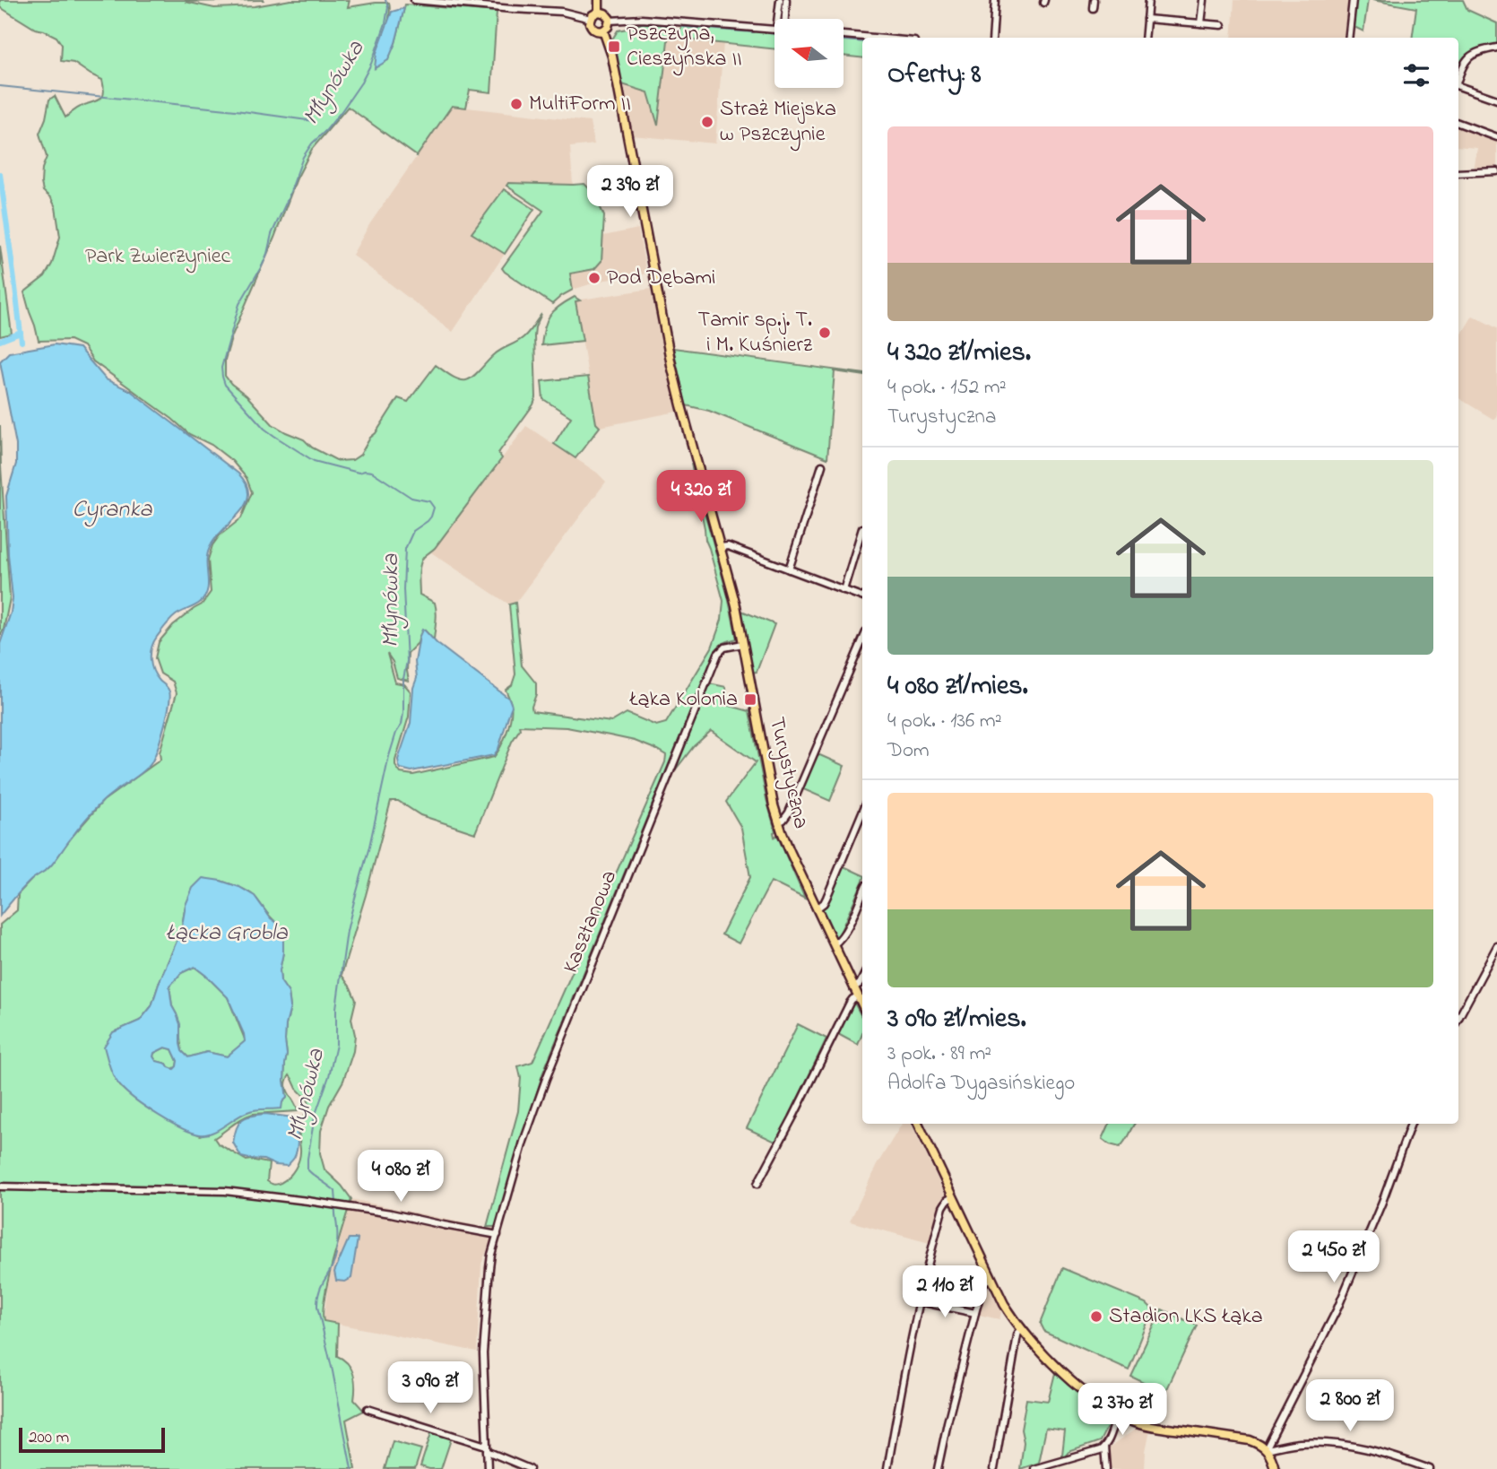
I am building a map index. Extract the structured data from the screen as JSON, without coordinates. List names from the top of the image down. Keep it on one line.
{"streets":{"main road":["Turystyczna"],"street":["Kasztanowa"]},"crossings":[["Turystyczna","Kasztanowa"]],"water":["Młynówka","Cyranka","Łącka Grobla"],"parks":["Park Zwierzyniec"],"places":{"transit":["Pszczyna, Cieszyńska II","Łąka Kolonia"],"other":["MultiForm II","Straż Miejska w Pszczynie","Pod Dębami","Tamir sp.j. T. i M. Kuśnierz","Stadion LKS Łąka"]},"scale_bar":"200 m","north":"left","page":{"heading":"Oferty: 8","list":[{"name":"4 320 zł/mies.","note":"4 pok. · 152 m² · Turystyczna"},{"name":"4 080 zł/mies.","note":"4 pok. · 136 m² · Dom"},{"name":"3 090 zł/mies.","note":"3 pok. · 89 m² · Adolfa Dygasińskiego"}],"price":["2 390 zł","4 320 zł","4 080 zł","2 450 zł","2 110 zł","3 090 zł","2 800 zł","2 370 zł"],"scale":"200 m"}}
